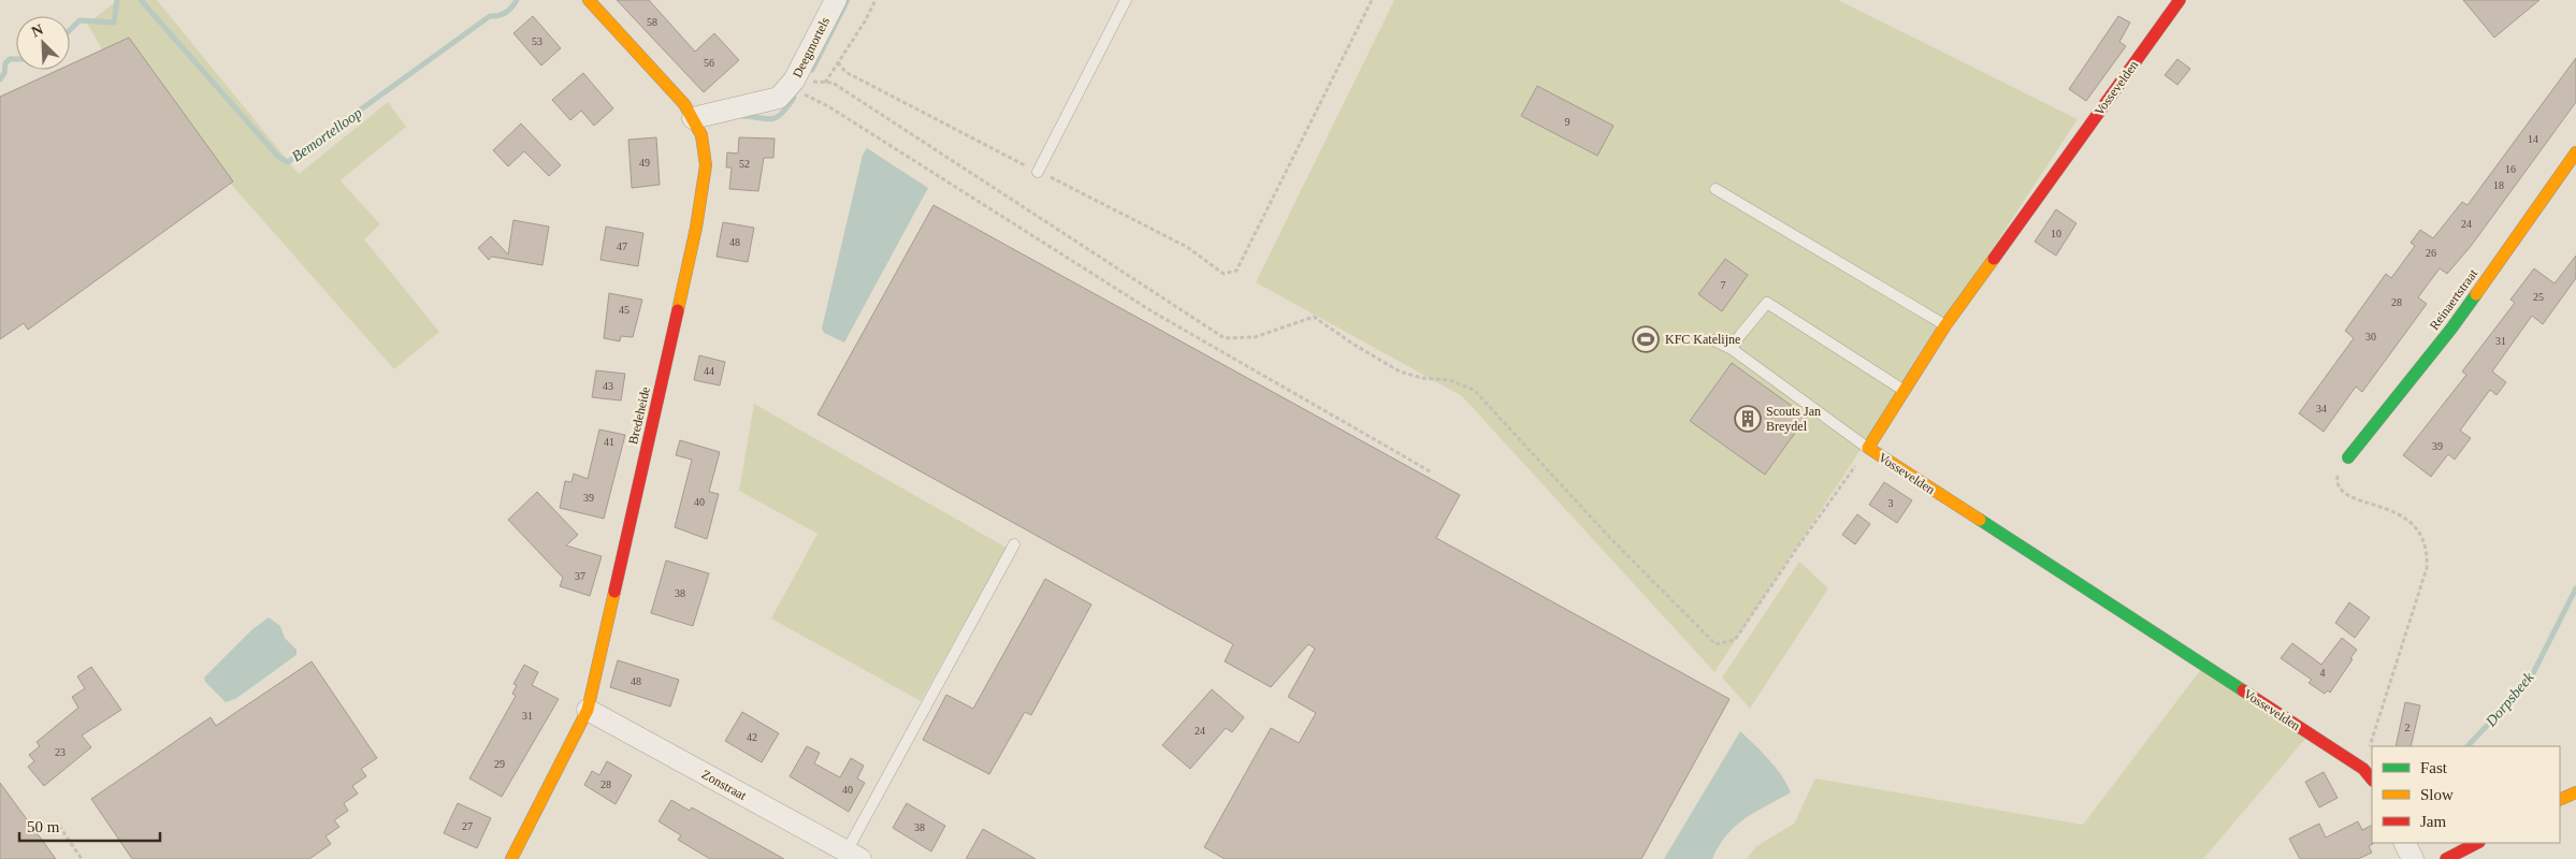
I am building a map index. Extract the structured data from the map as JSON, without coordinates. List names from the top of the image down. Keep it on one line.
{"streets":{"street":["Deegmortels","Vossevelden","Reinaertstraat","Bredeheide","Zonstraat"]},"crossings":[["Deegmortels","Bredeheide"],["Bredeheide","Zonstraat"]],"water":["Bemortelloop","Dorpsbeek"],"places":{"sports":["KFC Katelijne"],"building":["Scouts Jan Breydel"]},"house_numbers":["58","53","56","9","14","49","52","16","18","24","10","48","47","26","7","25","28","45","30","31","44","43","34","41","39","39","40","3","37","38","4","48","31","2","24","42","23","29","28","40","27","38"],"legend":["Fast","Slow","Jam"],"scale_bar":"50 m","north":"top left"}
